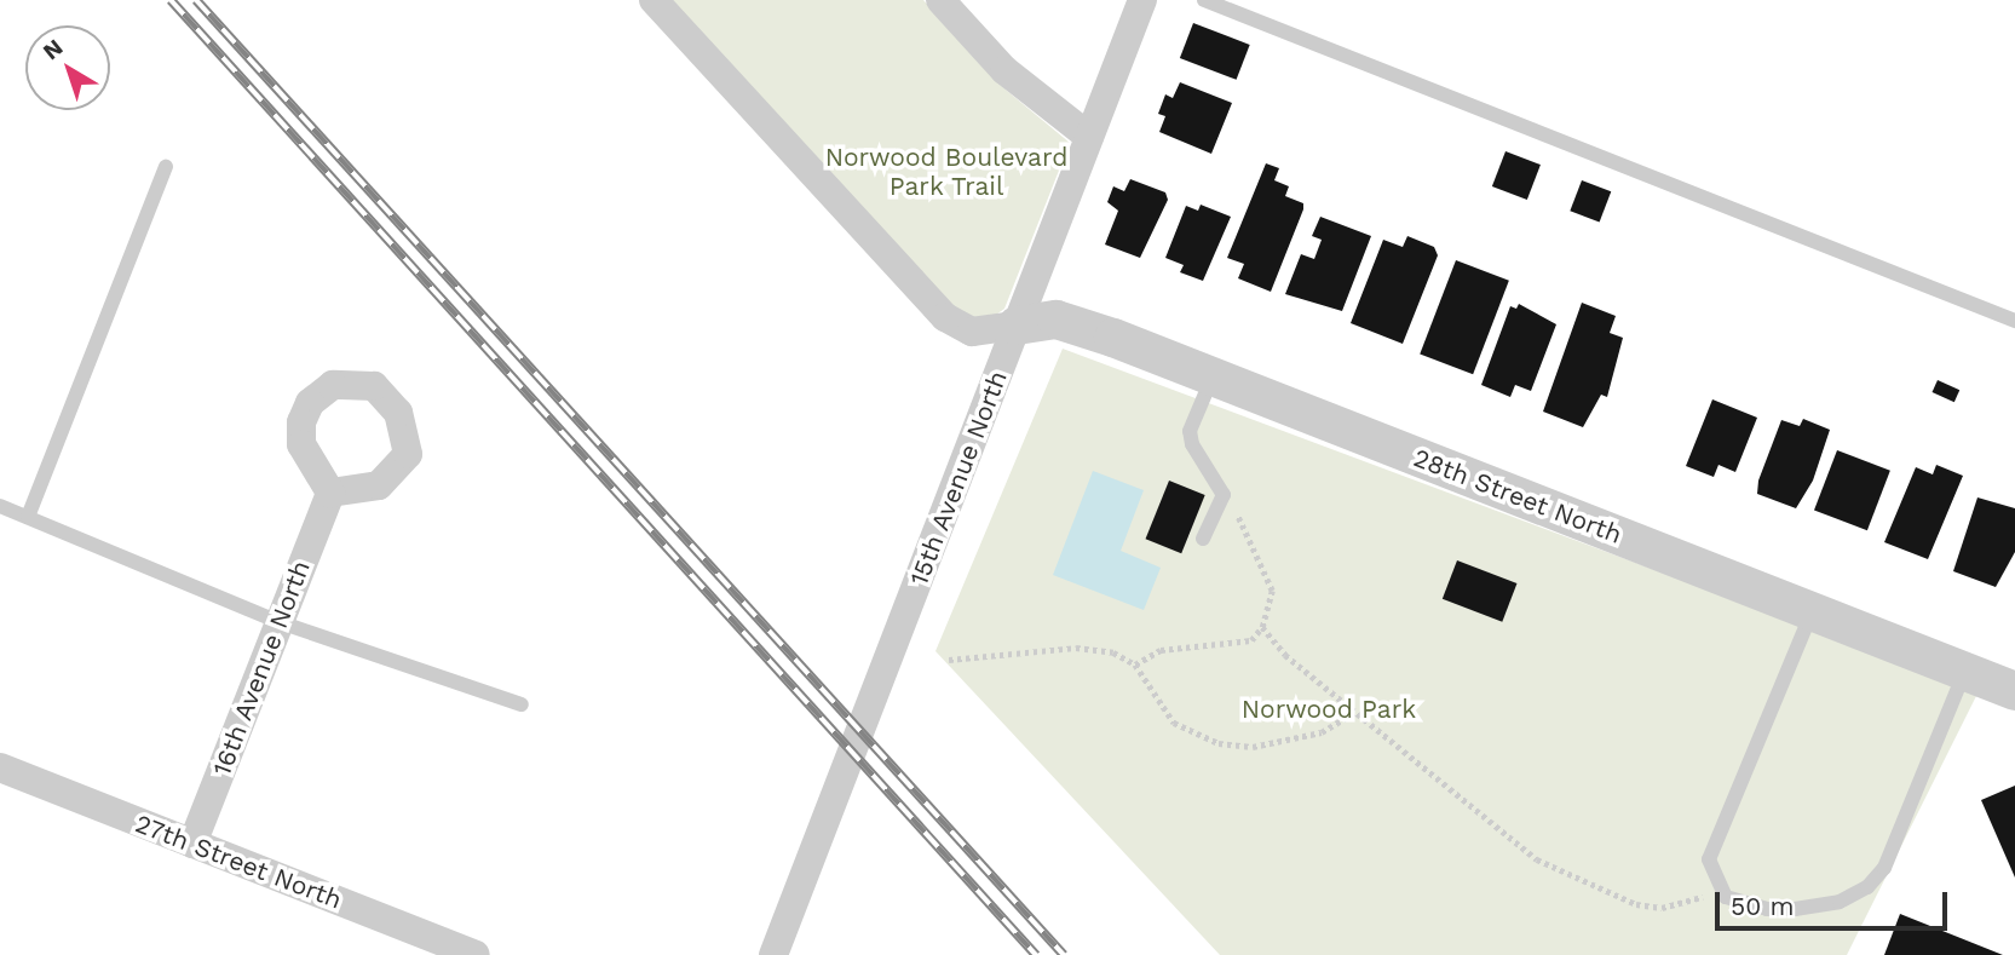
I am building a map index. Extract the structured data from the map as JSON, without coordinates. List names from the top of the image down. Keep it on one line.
{"streets":{"street":["15th Avenue North","28th Street North","16th Avenue North","27th Street North"]},"crossings":[["15th Avenue North","28th Street North"],["16th Avenue North","27th Street North"]],"parks":["Norwood Boulevard Park Trail","Norwood Park"],"scale_bar":"50 m","north":"top left"}
